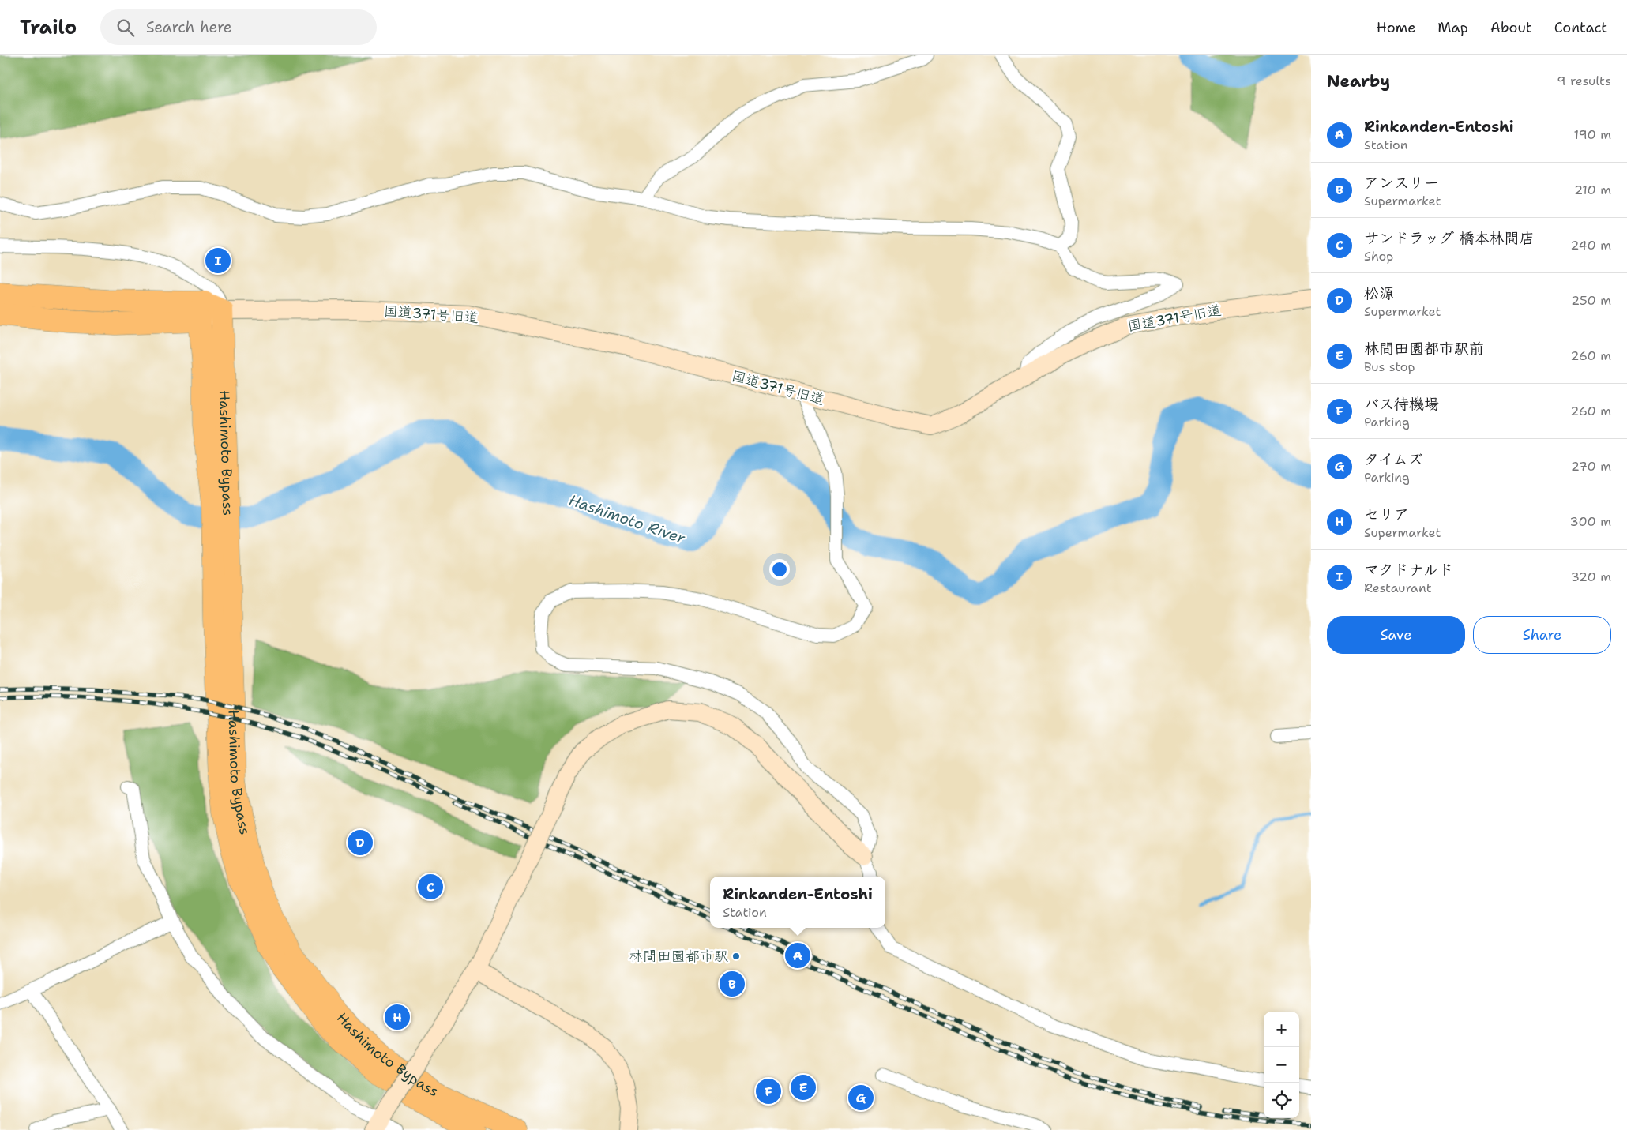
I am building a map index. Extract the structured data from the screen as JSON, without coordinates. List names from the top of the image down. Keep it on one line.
{"streets":{"highway":["Hashimoto Bypass"],"street":["国道371号旧道"]},"crossings":[["国道371号旧道","Hashimoto Bypass"]],"water":["Hashimoto River"],"places":["林間田園都市駅"],"page":{"header":"Trailo","search":"Search here","nav":["Home","Map","About","Contact"],"heading":["Nearby","9 results"],"list":[{"mark":"A","name":"Rinkanden-Entoshi","note":"Station","value":"190 m"},{"mark":"B","name":"アンスリー","note":"Supermarket","value":"210 m"},{"mark":"C","name":"サンドラッグ 橋本林間店","note":"Shop","value":"240 m"},{"mark":"D","name":"松源","note":"Supermarket","value":"250 m"},{"mark":"E","name":"林間田園都市駅前","note":"Bus stop","value":"260 m"},{"mark":"F","name":"バス待機場","note":"Parking","value":"260 m"},{"mark":"G","name":"タイムズ","note":"Parking","value":"270 m"},{"mark":"H","name":"セリア","note":"Supermarket","value":"300 m"},{"mark":"I","name":"マクドナルド","note":"Restaurant","value":"320 m"}],"pins":["I","D","C","A","B","H","E","F","G"],"buttons":["Save","Share"],"popup":["Rinkanden-Entoshi","Station"],"map_buttons":["+","−"]}}
